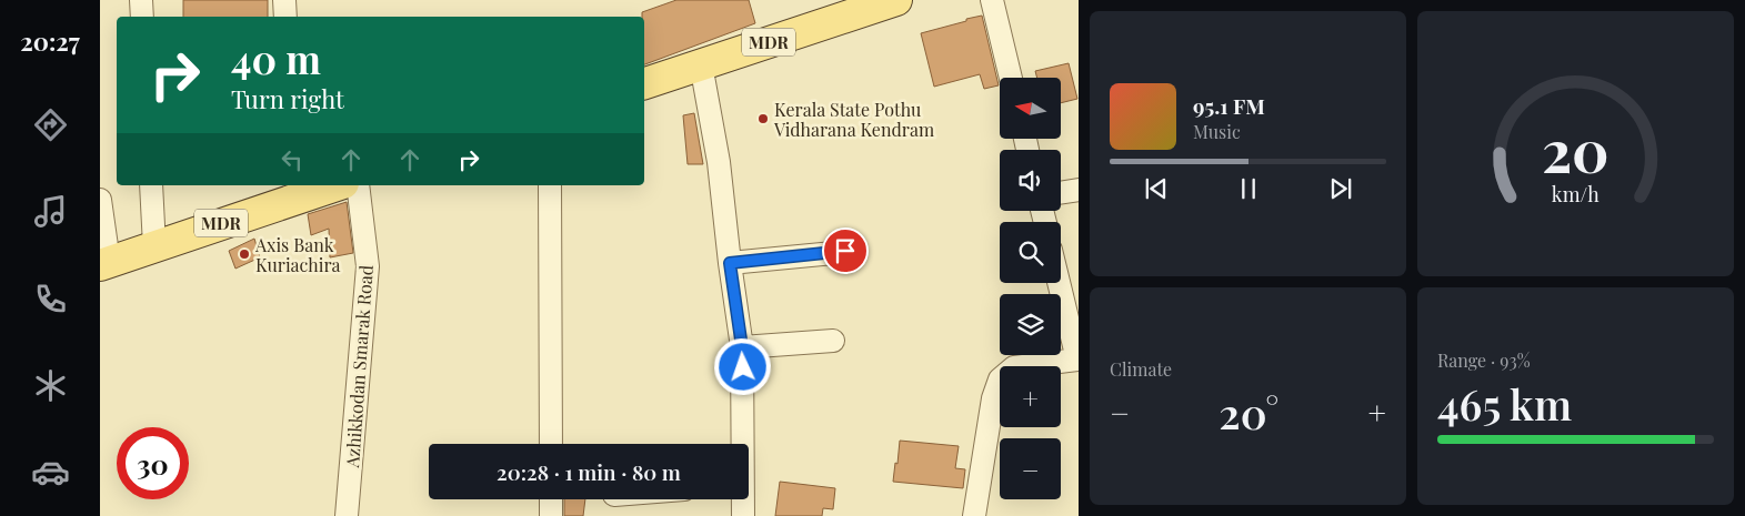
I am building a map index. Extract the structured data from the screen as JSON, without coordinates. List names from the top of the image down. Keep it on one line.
{"streets":{"main road":["MDR"],"street":["Azhikkodan Smarak Road"]},"places":["Kerala State Pothu Vidharana Kendram","Axis Bank Kuriachira"],"north":"left","page":{"tabs":"20:27","turn":["40 m","Turn right"],"map_buttons":["+","−"],"song":["95.1 FM","Music"],"tile":["Climate",["Range · 93%","465 km"]],"heat":["−","20°","+"],"limit":"30","trip":"20:28 · 1 min · 80 m","gauge":["20","km/h"]}}
